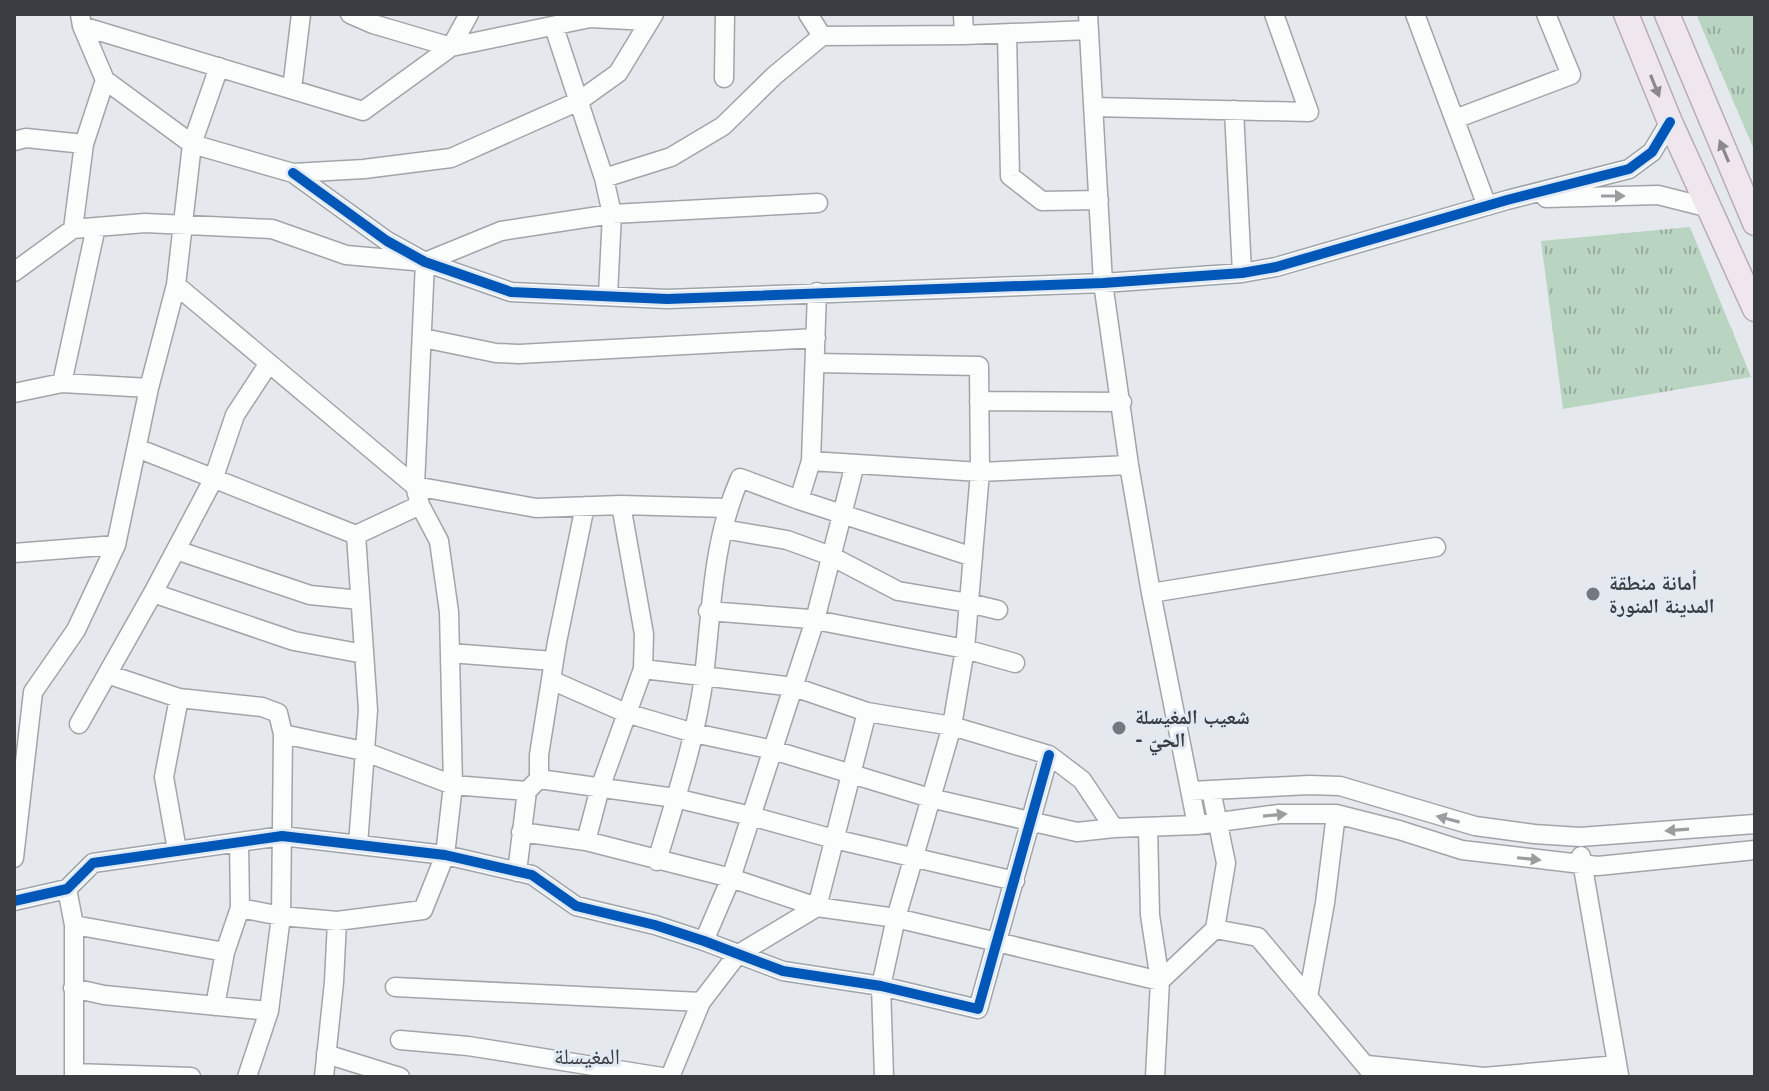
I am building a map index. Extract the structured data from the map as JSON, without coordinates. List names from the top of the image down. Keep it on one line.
{"districts":["المغيسلة"],"places":["أمانة منطقة المدينة المنورة","شعيب المغيسلة - الحيّ"]}
